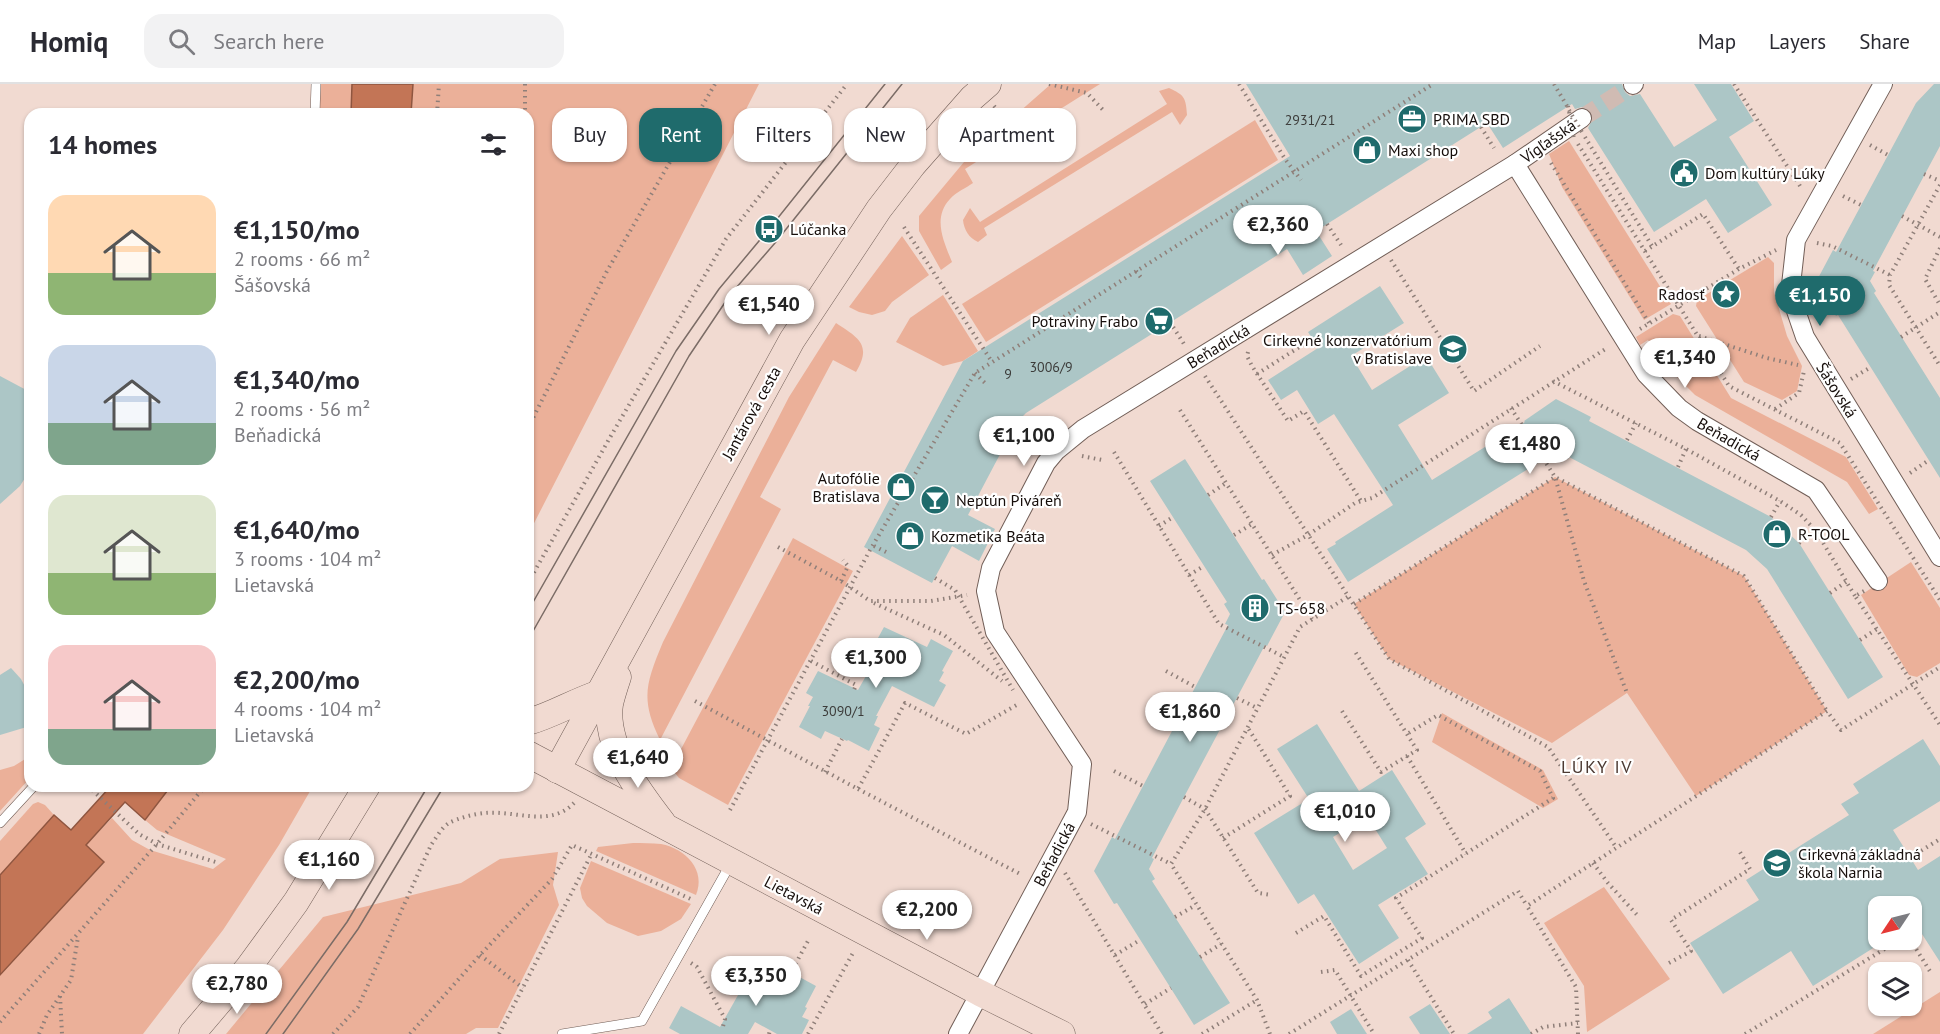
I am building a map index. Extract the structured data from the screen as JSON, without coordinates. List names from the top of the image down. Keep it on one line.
{"streets":{"street":["Vígľašská","Beňadická","Šášovská","Jantárová cesta","Lietavská"]},"crossings":[["Vígľašská","Beňadická"],["Beňadická","Lietavská"],["Jantárová cesta","Lietavská"]],"districts":["LÚKY IV"],"places":{"office":["PRIMA SBD"],"shop":["Maxi shop","Autofólie Bratislava","R-TOOL","Kozmetika Beáta"],"public building":["Dom kultúry Lúky"],"bus stop":["Lúčanka"],"place":["Radosť"],"supermarket":["Potraviny Frabo"],"school or university":["Cirkevné konzervatórium v Bratislave","Cirkevná základná škola Narnia"],"bar":["Neptún Piváreň"],"building":["TS-658"]},"house_numbers":["2931/21","3006/9","9","3090/1"],"north":"bottom left","page":{"header":"Homiq","search":"Search here","nav":["Map","Layers","Share"],"chip":["Buy","Rent","Filters","New","Apartment"],"heading":"14 homes","list":[{"name":"€1,150/mo","note":"2 rooms · 66 m² · Šášovská"},{"name":"€1,340/mo","note":"2 rooms · 56 m² · Beňadická"},{"name":"€1,640/mo","note":"3 rooms · 104 m² · Lietavská"},{"name":"€2,200/mo","note":"4 rooms · 104 m² · Lietavská"}],"price":["€2,360","€1,150","€1,540","€1,340","€1,100","€1,480","€1,300","€1,860","€1,640","€1,010","€1,160","€2,200","€3,350","€2,780"]}}
